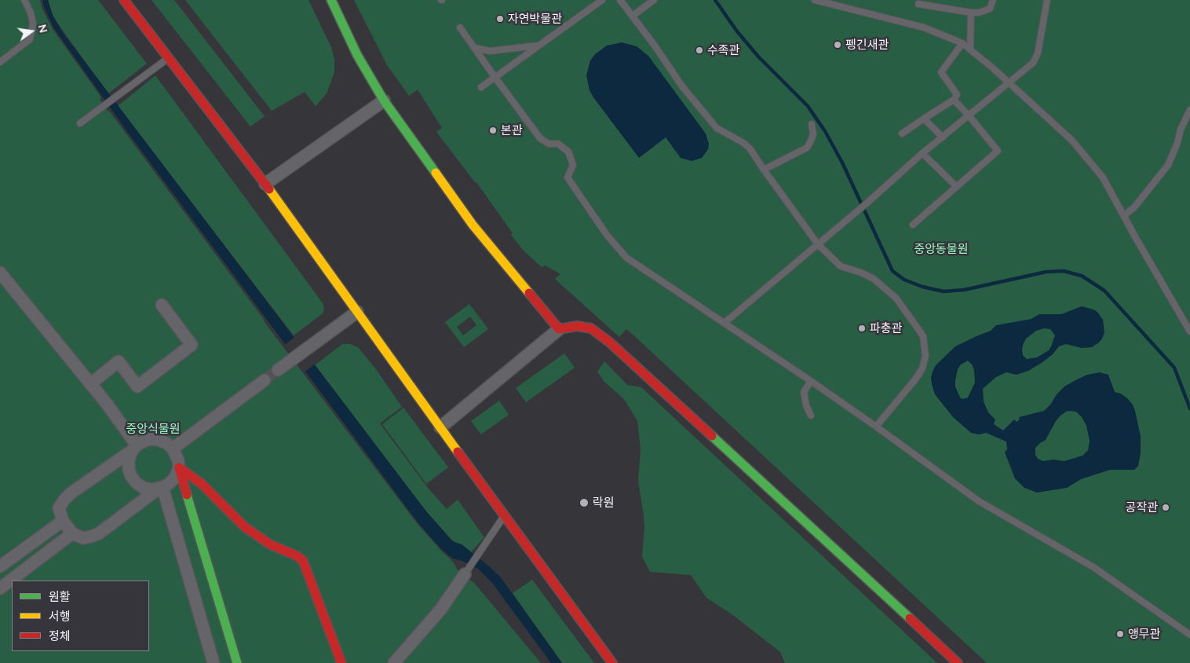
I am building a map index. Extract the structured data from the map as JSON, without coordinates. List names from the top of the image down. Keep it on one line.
{"parks":["중앙동물원","중앙식물원"],"places":["자연박물관","펭긴새관","수족관","본관","파충관","락원","공작관","앵무관"],"legend":["원활","서행","정체"],"north":"right"}
